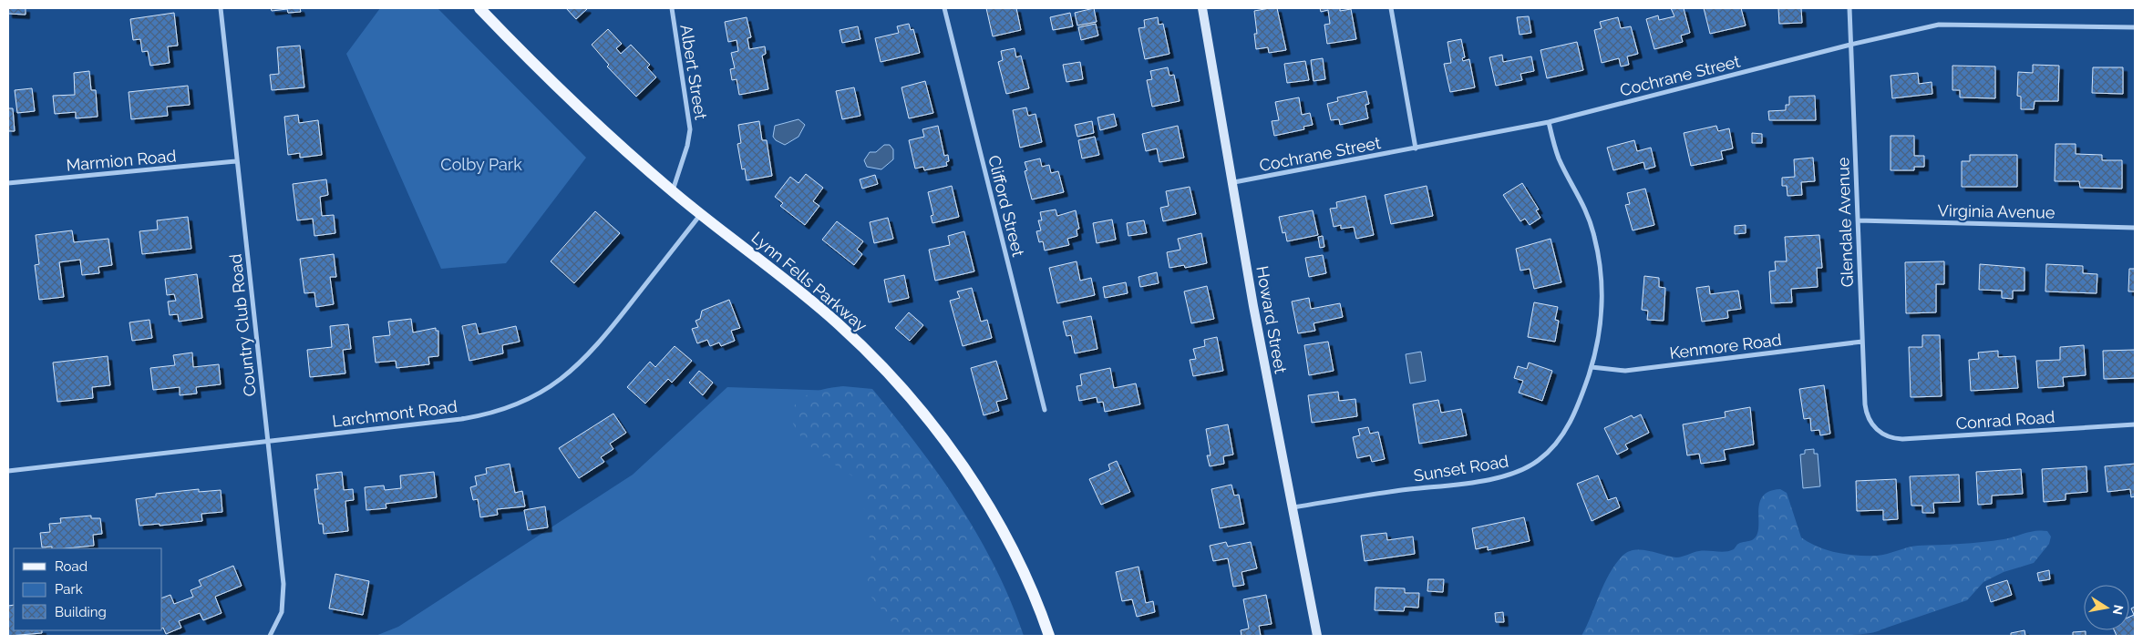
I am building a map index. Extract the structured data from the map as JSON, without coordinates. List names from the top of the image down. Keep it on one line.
{"streets":{"main road":["Lynn Fells Parkway"],"street":["Albert Street","Cochrane Street","Marmion Road","Clifford Street","Virginia Avenue","Glendale Avenue","Howard Street","Country Club Road","Kenmore Road","Larchmont Road","Conrad Road","Sunset Road"]},"crossings":[["Albert Street","Lynn Fells Parkway"],["Cochrane Street","Glendale Avenue"],["Cochrane Street","Howard Street"],["Cochrane Street","Sunset Road"],["Marmion Road","Country Club Road"],["Virginia Avenue","Glendale Avenue"],["Glendale Avenue","Kenmore Road"],["Glendale Avenue","Conrad Road"],["Lynn Fells Parkway","Larchmont Road"],["Howard Street","Sunset Road"],["Country Club Road","Larchmont Road"],["Kenmore Road","Sunset Road"]],"parks":["Colby Park"],"legend":["Road","Park","Building"],"north":"right"}
